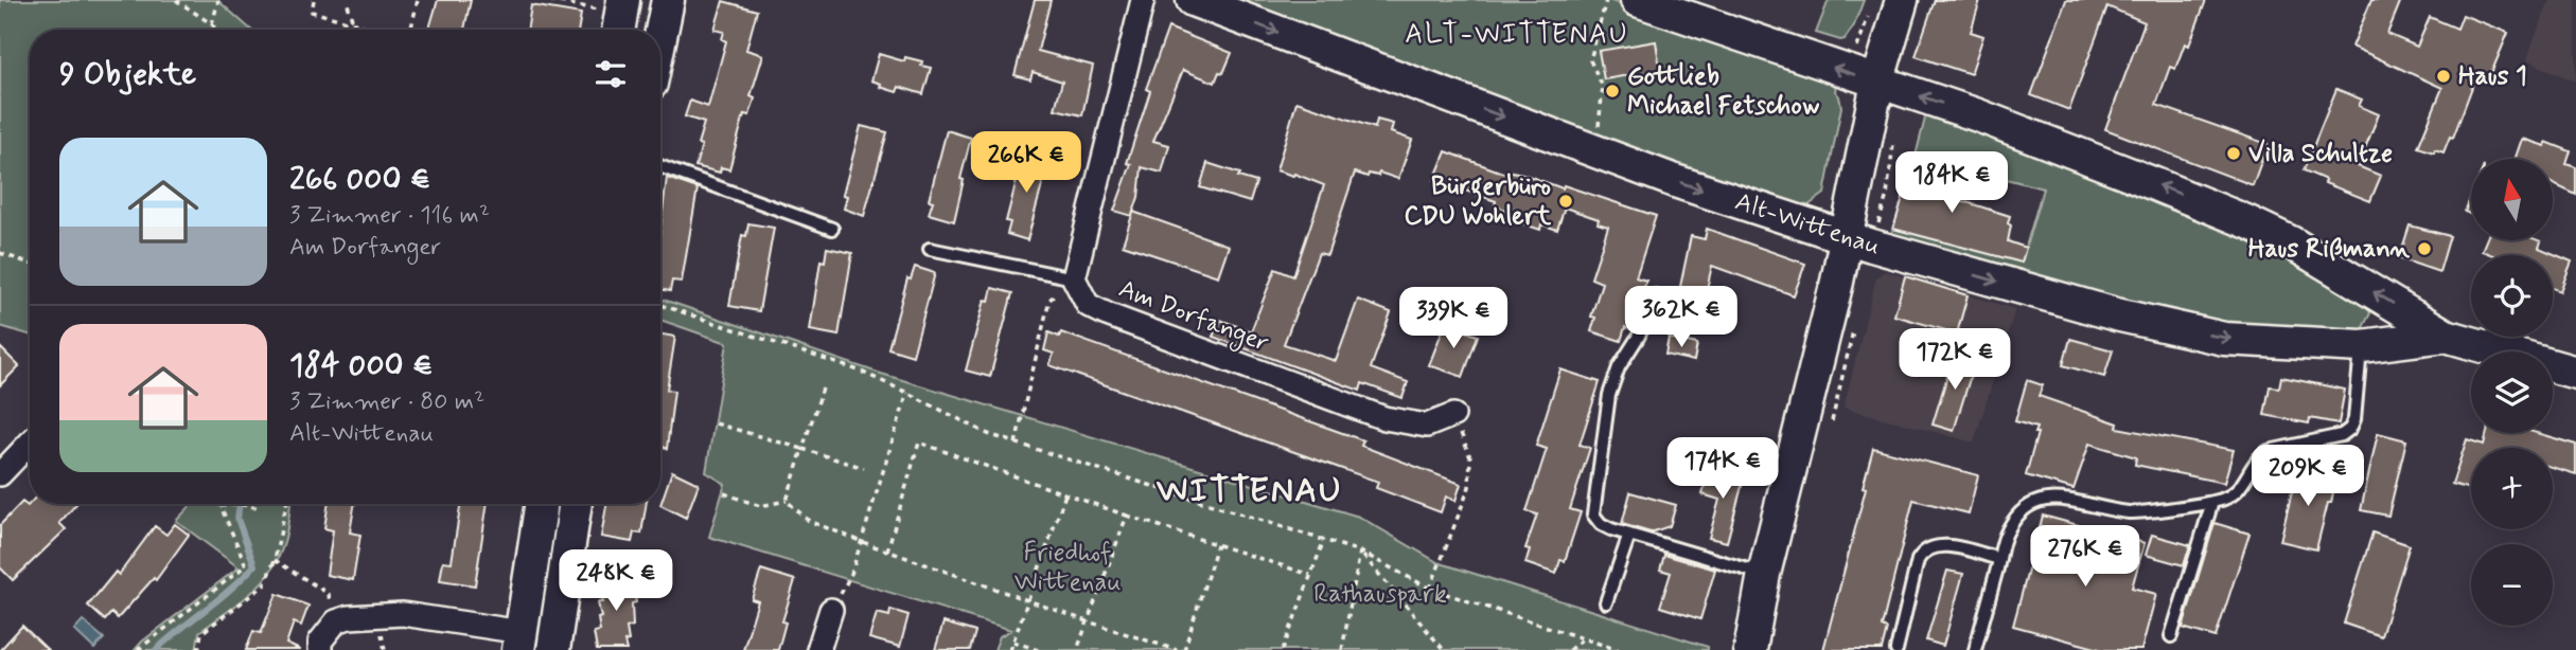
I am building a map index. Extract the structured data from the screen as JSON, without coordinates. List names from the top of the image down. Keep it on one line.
{"streets":{"main road":["Alt-Wittenau"],"street":["Am Dorfanger"]},"districts":["ALT-WITTENAU","WITTENAU"],"parks":["Friedhof Wittenau","Rathauspark"],"places":["Haus 1","Gottlieb Michael Fetschow","Villa Schultze","Bürgerbüro CDU Wohlert","Haus Rißmann"],"north":"top","page":{"heading":"9 Objekte","list":[{"name":"266 000 €","note":"3 Zimmer · 116 m² · Am Dorfanger"},{"name":"184 000 €","note":"3 Zimmer · 80 m² · Alt-Wittenau"}],"price":["266K €","184K €","362K €","339K €","172K €","174K €","209K €","276K €","248K €"],"map_buttons":["+","−"]}}
